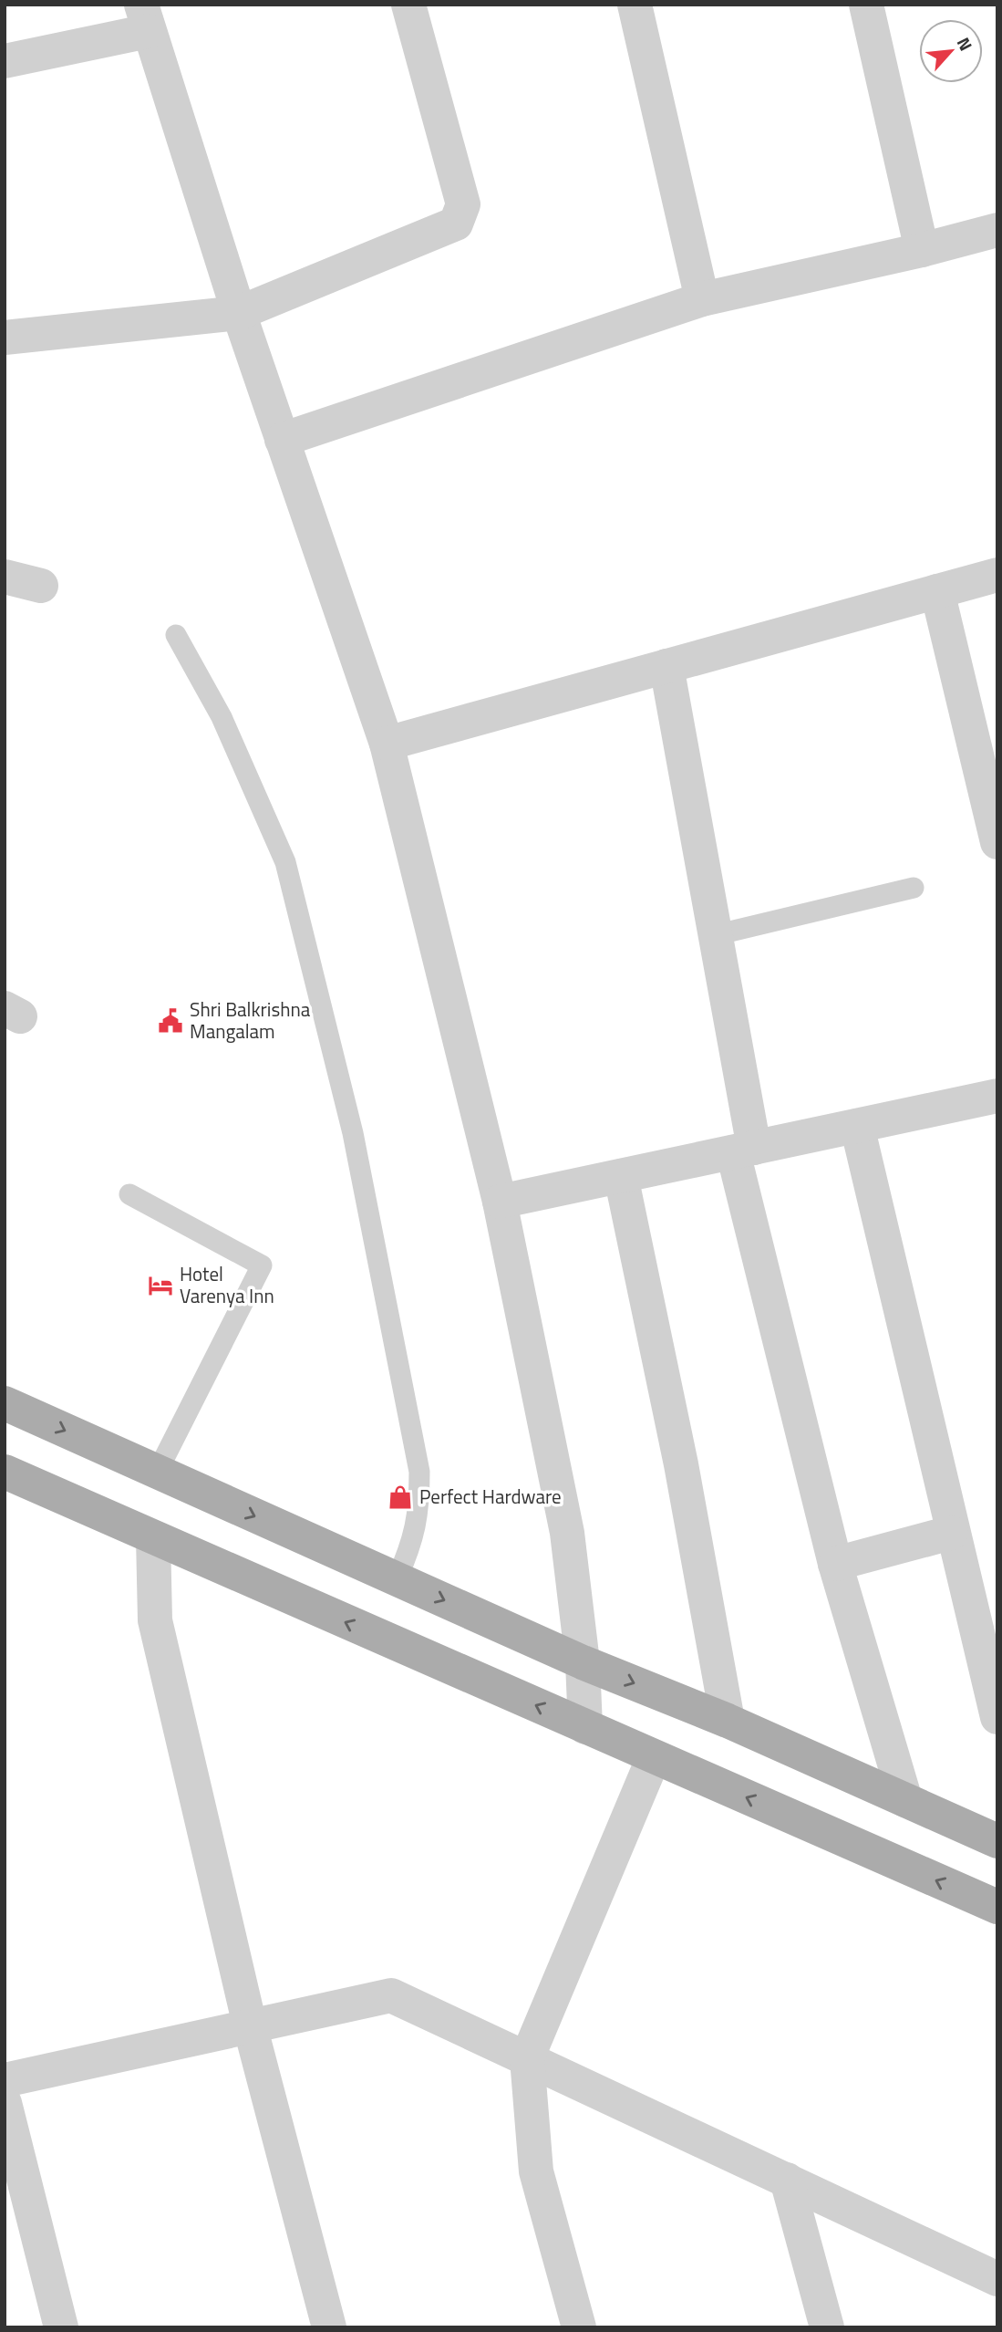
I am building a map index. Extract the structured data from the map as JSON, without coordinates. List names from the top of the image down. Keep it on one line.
{"places":{"public building":["Shri Balkrishna Mangalam"],"hotel":["Hotel Varenya Inn"],"shop":["Perfect Hardware"]},"north":"top right"}
